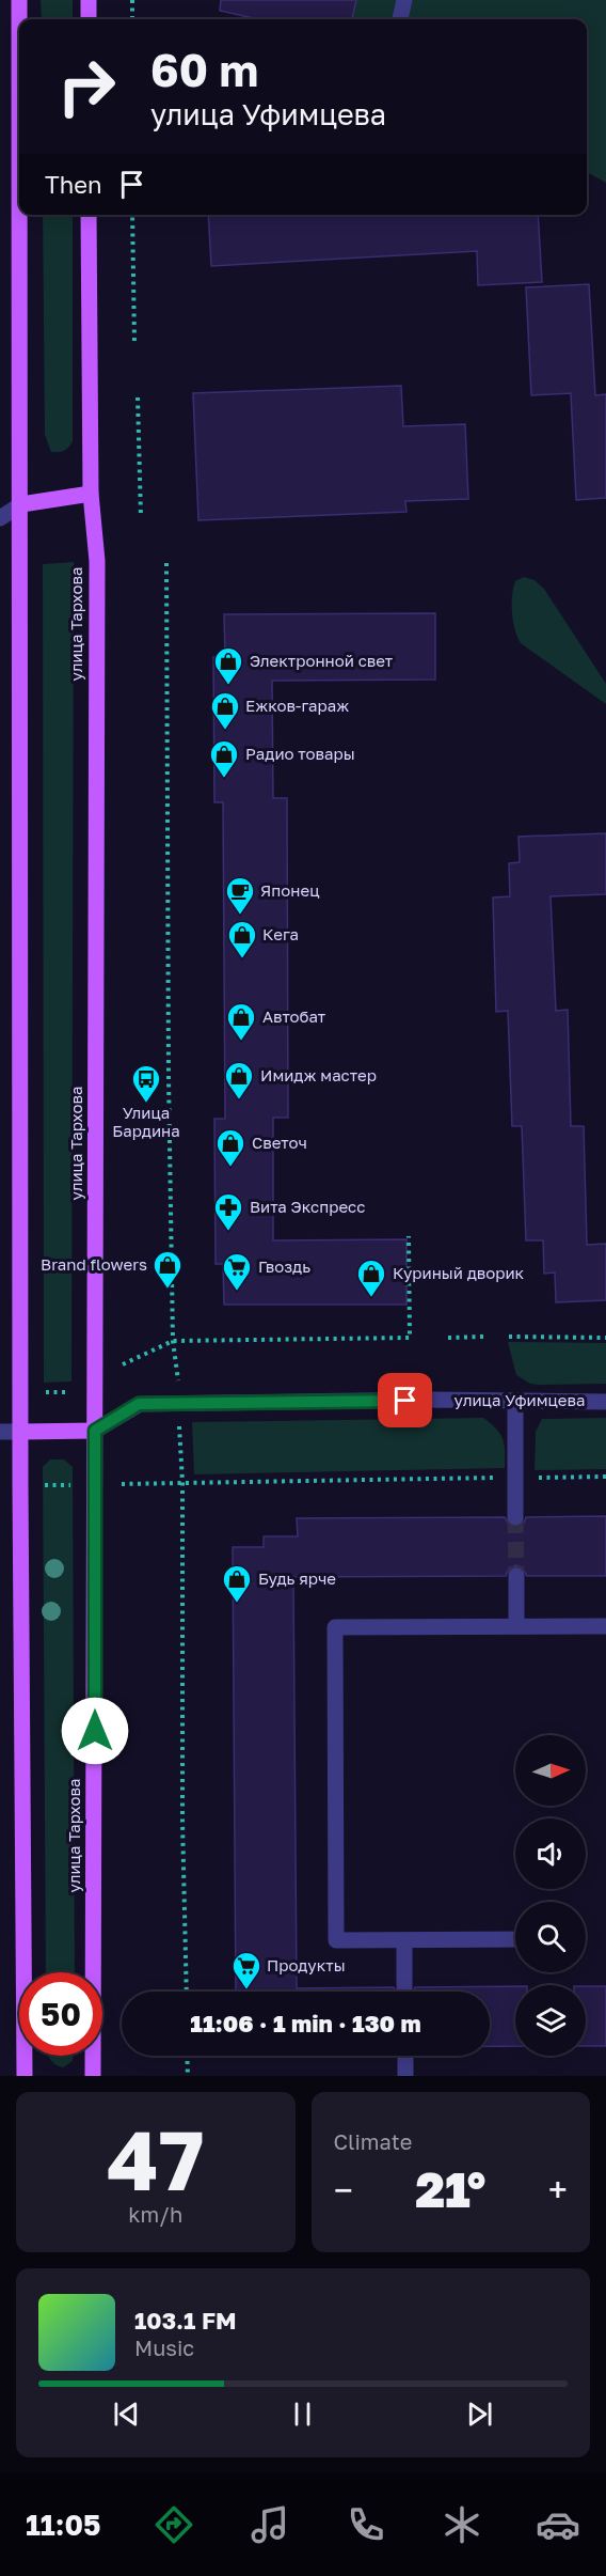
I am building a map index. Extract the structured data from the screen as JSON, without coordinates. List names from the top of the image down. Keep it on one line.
{"streets":{"main road":["улица Тархова"],"street":["улица Уфимцева"]},"crossings":[["улица Тархова","улица Уфимцева"]],"places":{"shop":["Электронной свет","Ежков-гараж","Радио товары","Кега","Автобат","Имидж мастер","Светоч","Brand flowers","Куриный дворик","Будь ярче"],"cafe":["Японец"],"bus stop":["Улица Бардина"],"pharmacy":["Вита Экспресс"],"supermarket":["Гвоздь","Продукты"]},"north":"right","page":{"turn":["60 m","улица Уфимцева"],"then":"Then","limit":"50","trip":"11:06 · 1 min · 130 m","tile":[["47","km/h"],"Climate"],"heat":["−","21°","+"],"song":["103.1 FM","Music"],"tabs":"11:05"}}
